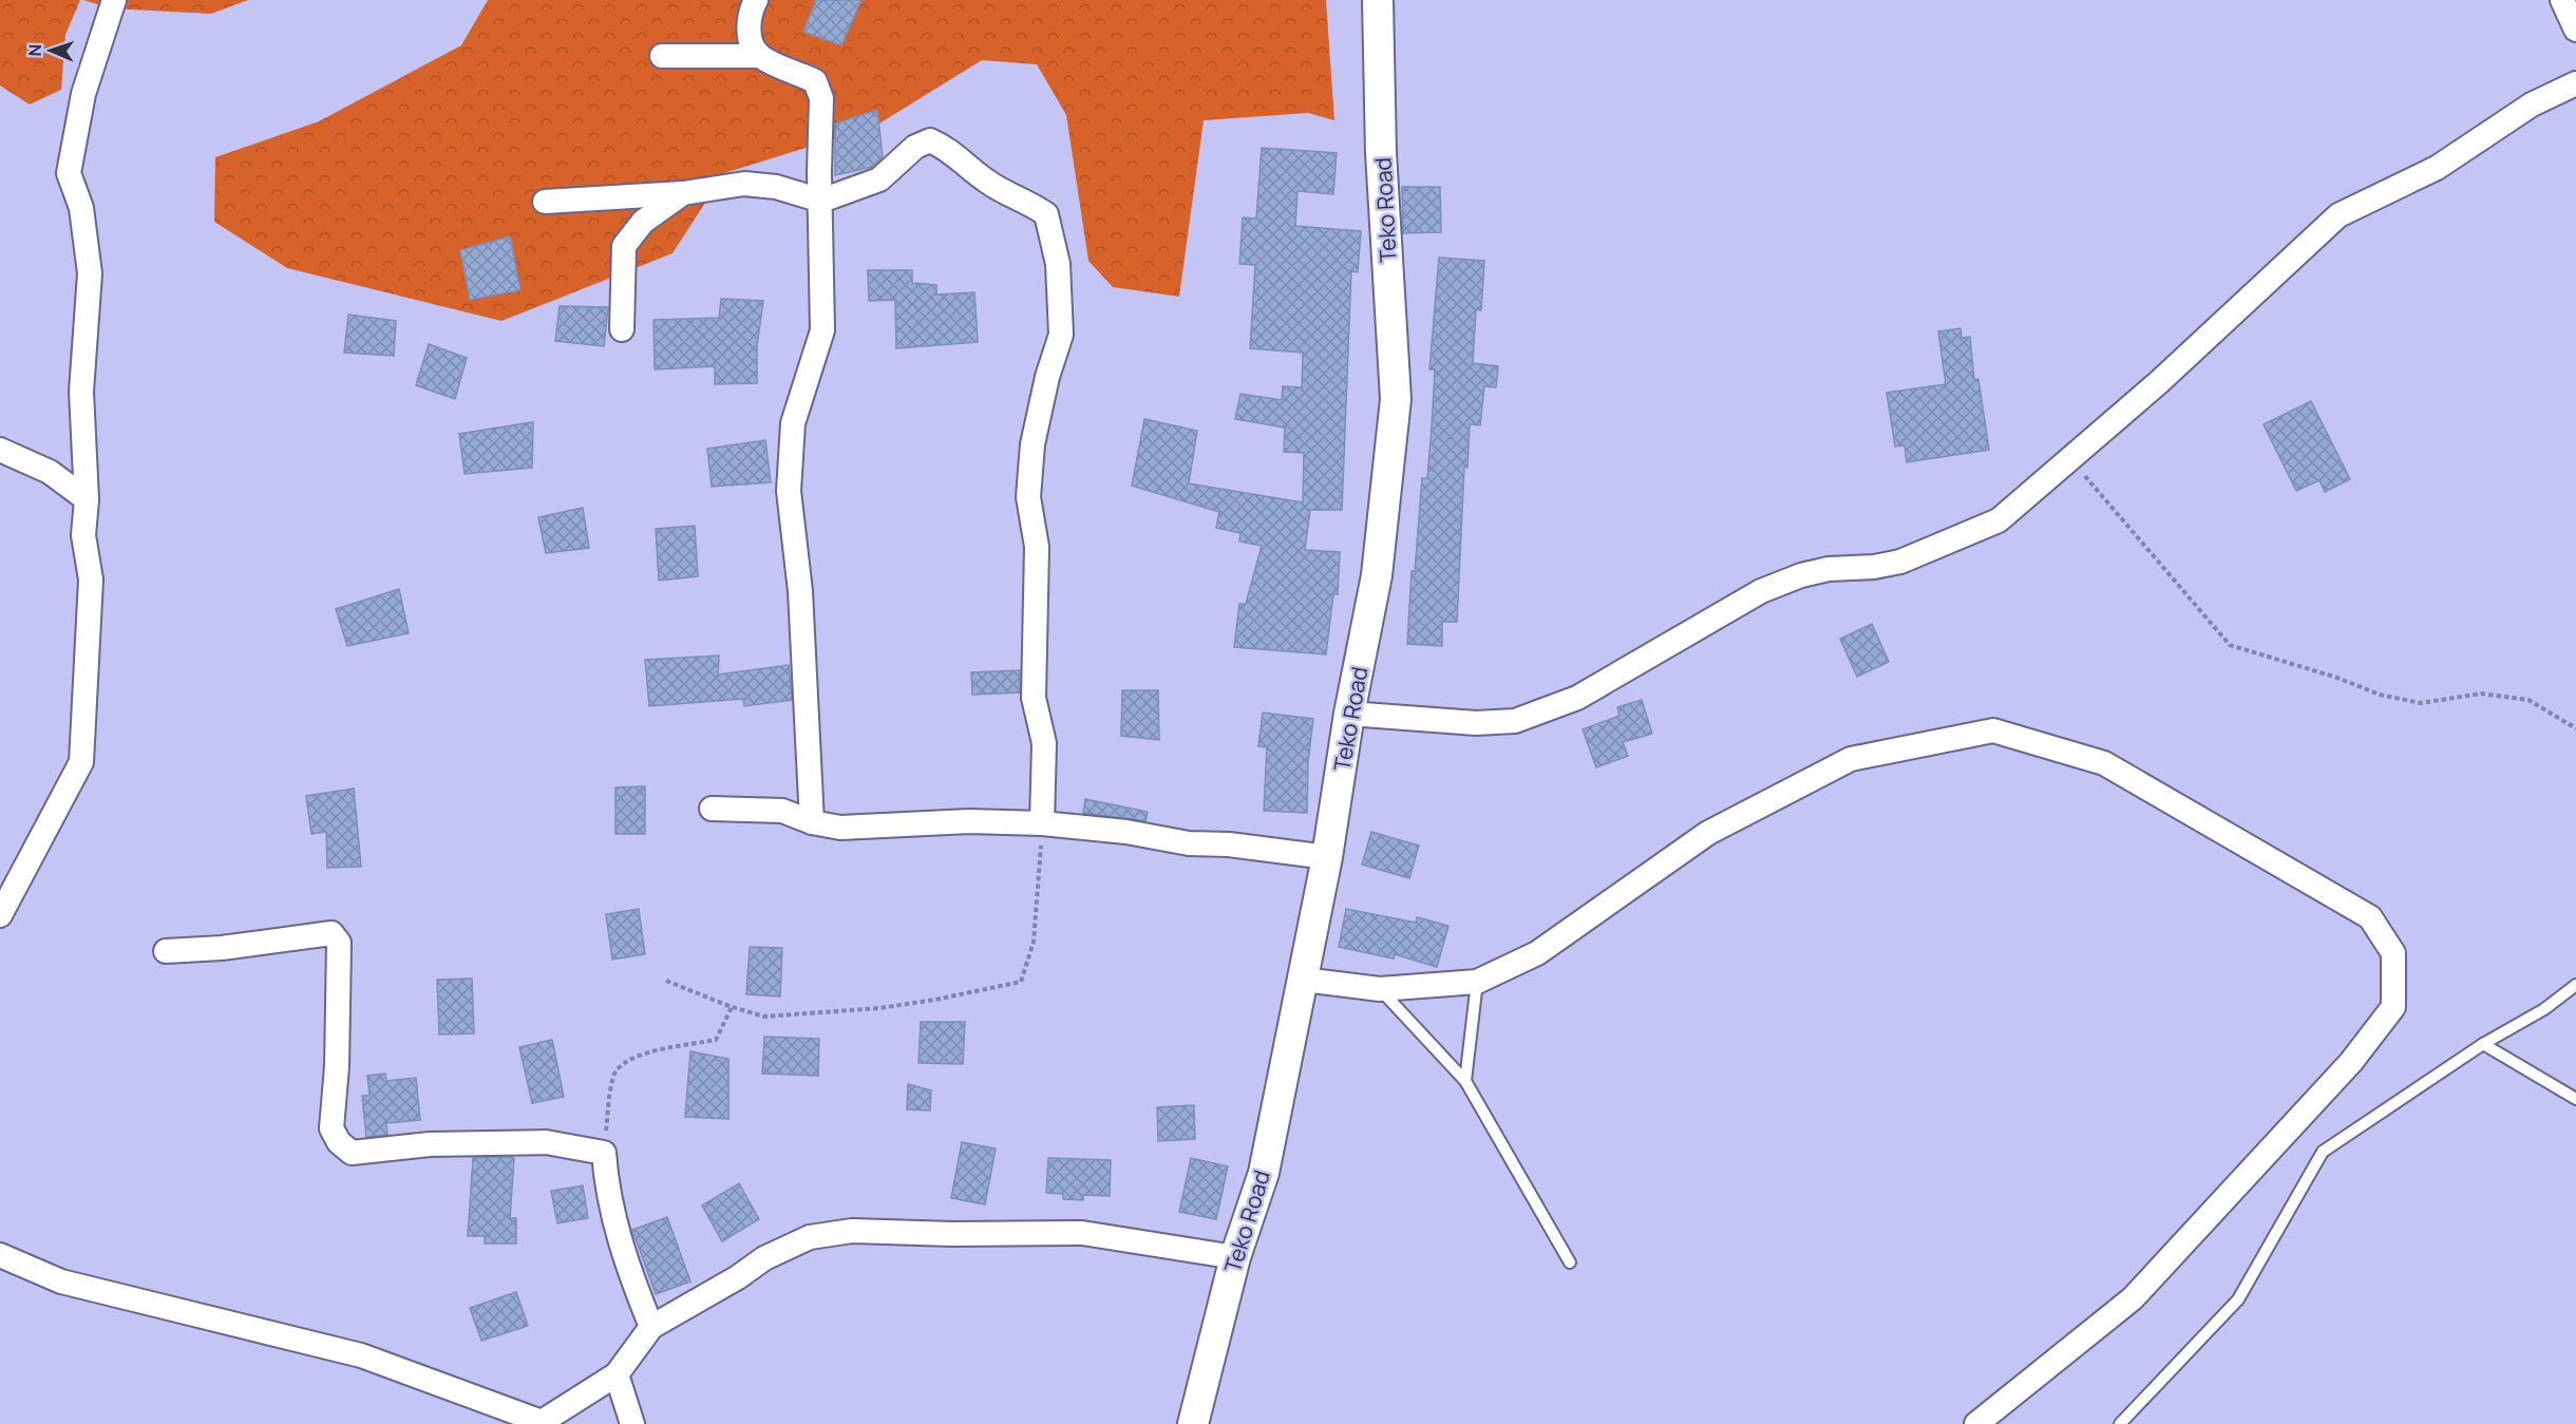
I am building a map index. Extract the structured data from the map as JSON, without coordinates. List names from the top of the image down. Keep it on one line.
{"streets":{"street":["Teko Road"]},"north":"left"}
